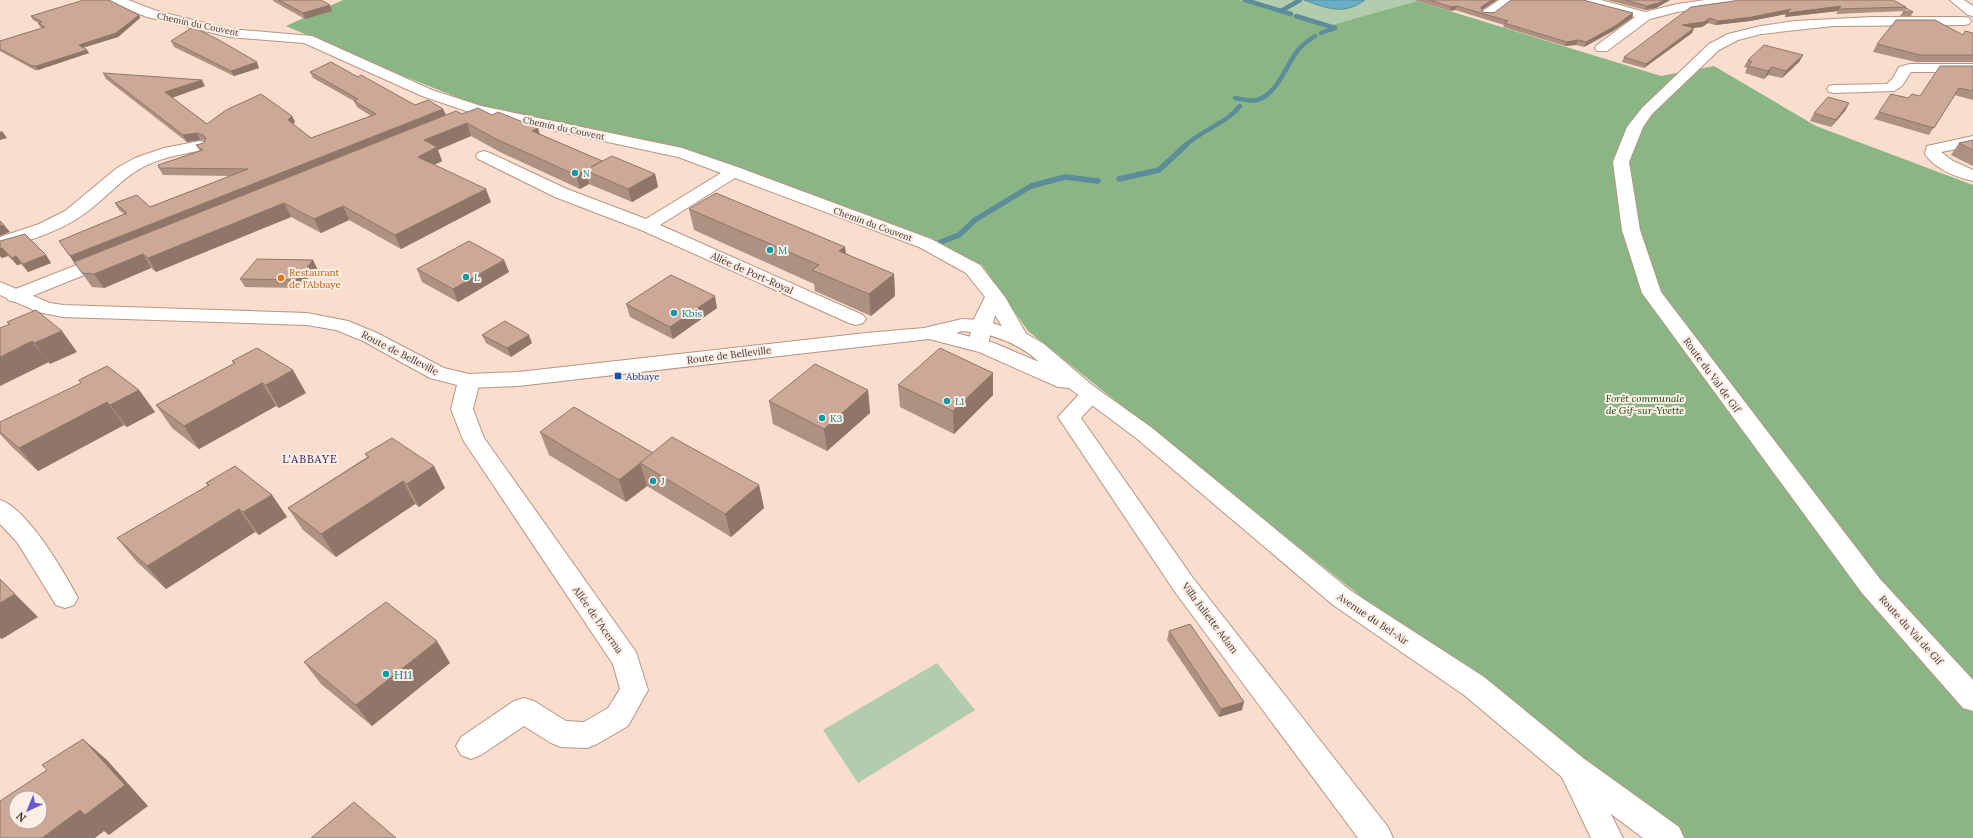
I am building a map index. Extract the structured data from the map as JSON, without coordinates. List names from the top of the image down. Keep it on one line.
{"streets":{"street":["Chemin du Couvent","Allée de Port-Royal","Route de Belleville","Route du Val de Gif","Villa Juliette Adam","Avenue du Bel-Air","Allée de l'Acerma"]},"crossings":[["Chemin du Couvent","Route de Belleville"],["Route de Belleville","Villa Juliette Adam"],["Route de Belleville","Avenue du Bel-Air"],["Route de Belleville","Allée de l'Acerma"],["Villa Juliette Adam","Avenue du Bel-Air"]],"districts":["L'ABBAYE"],"parks":["Forêt communale de Gif-sur-Yvette"],"places":{"other":["N","M","L","Restaurant de l'Abbaye","Kbis","L1","K3","J","H11"],"transit":["Abbaye"]},"north":"bottom left"}
